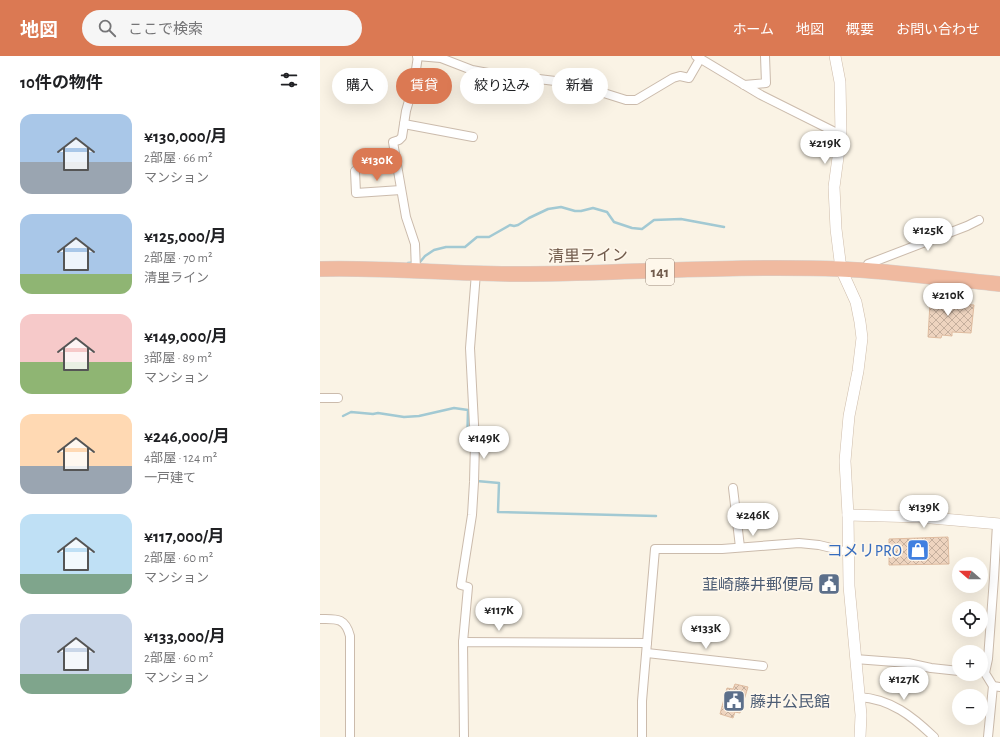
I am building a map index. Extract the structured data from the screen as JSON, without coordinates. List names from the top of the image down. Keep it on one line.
{"streets":{"highway":["清里ライン","141"]},"places":{"shop":["コメリPRO"],"public building":["韮崎藤井郵便局","藤井公民館"]},"north":"left","page":{"header":"地図","search":"ここで検索","nav":["ホーム","地図","概要","お問い合わせ"],"heading":"10件の物件","chip":["購入","賃貸","絞り込み","新着"],"list":[{"name":"¥130,000/月","note":"2部屋 · 66 m² · マンション"},{"name":"¥125,000/月","note":"2部屋 · 70 m² · 清里ライン"},{"name":"¥149,000/月","note":"3部屋 · 89 m² · マンション"},{"name":"¥246,000/月","note":"4部屋 · 124 m² · 一戸建て"},{"name":"¥117,000/月","note":"2部屋 · 60 m² · マンション"},{"name":"¥133,000/月","note":"2部屋 · 60 m² · マンション"}],"price":["¥219K","¥130K","¥125K","¥210K","¥149K","¥139K","¥246K","¥117K","¥133K","¥127K"],"map_buttons":["+","−"]}}
